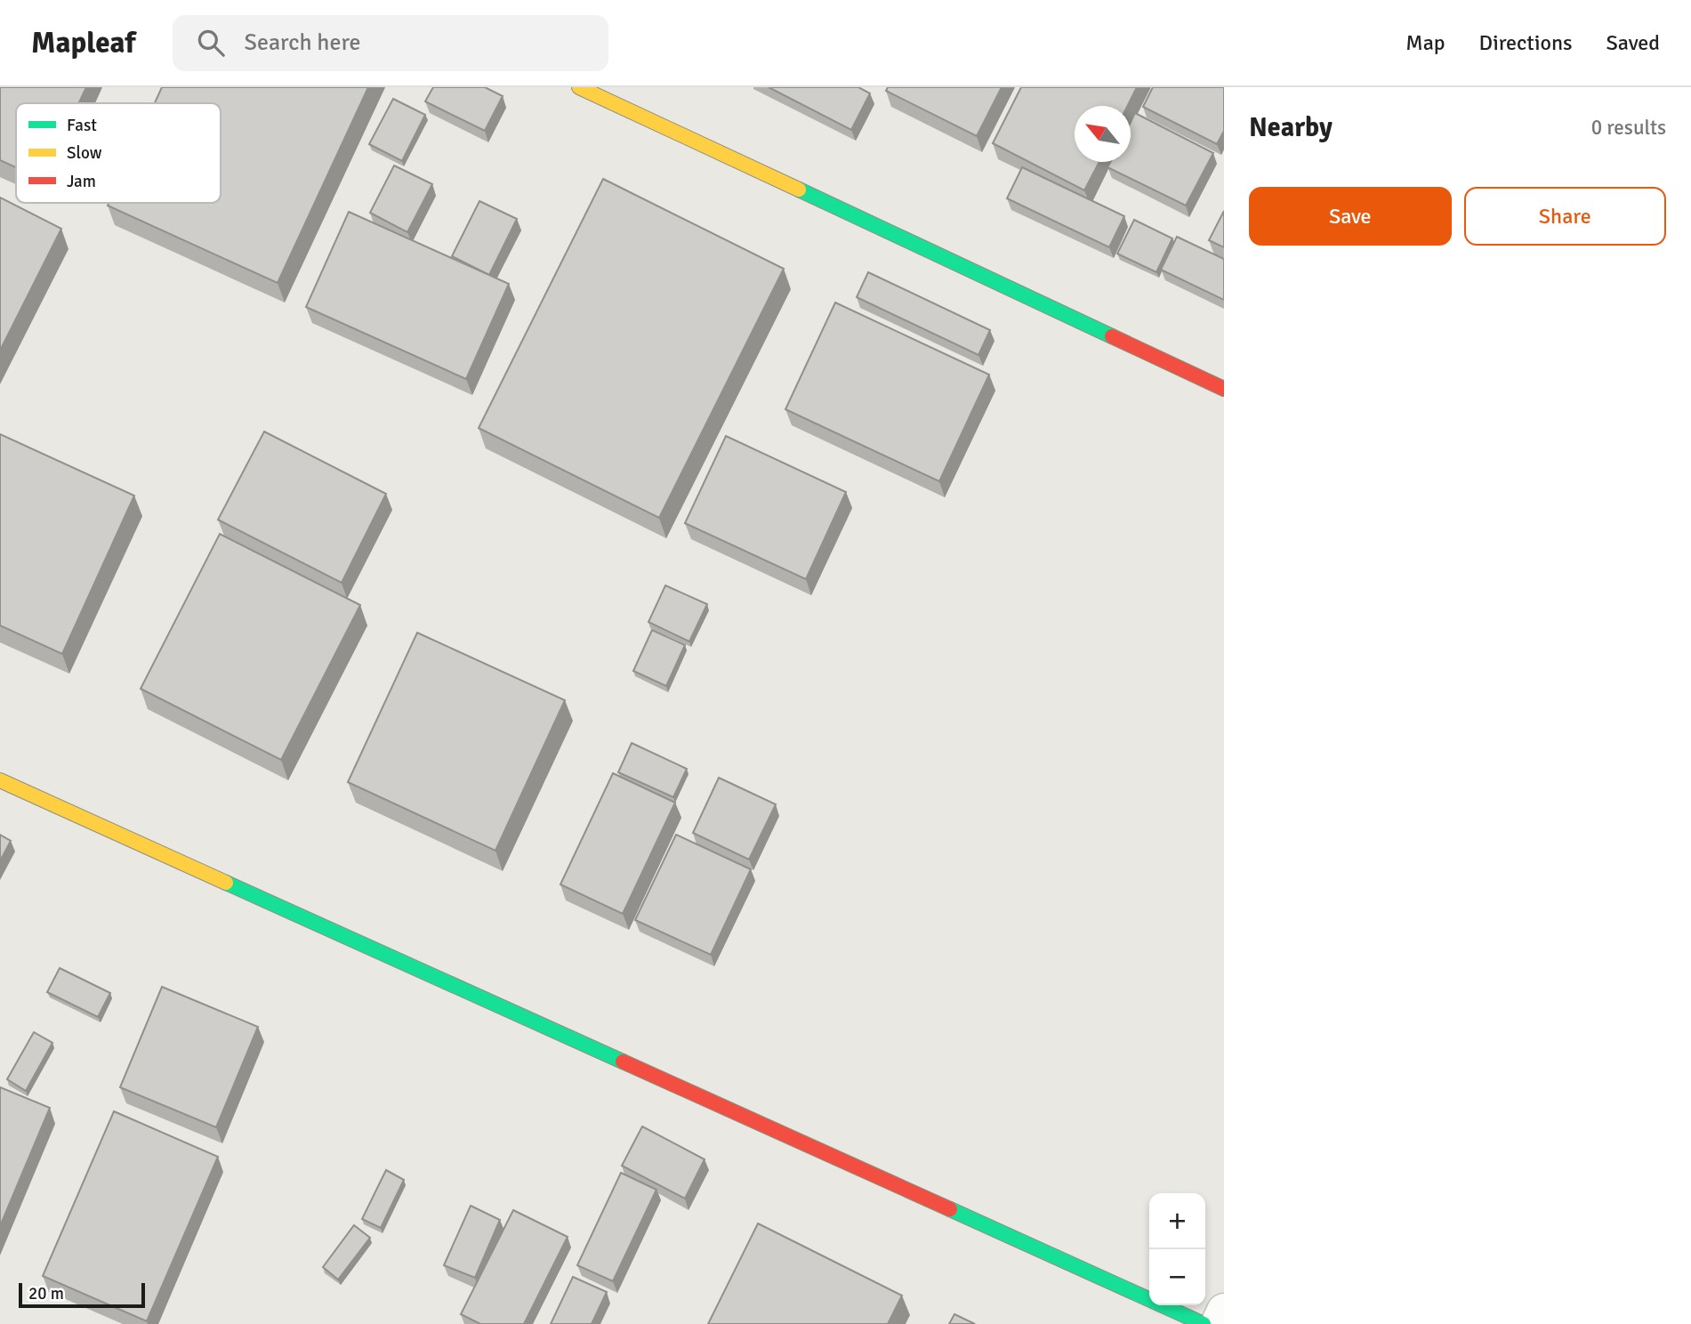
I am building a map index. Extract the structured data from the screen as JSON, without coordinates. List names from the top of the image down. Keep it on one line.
{"legend":["Fast","Slow","Jam"],"scale_bar":"20 m","north":"top left","page":{"header":"Mapleaf","search":"Search here","nav":["Map","Directions","Saved"],"heading":["Nearby","0 results"],"buttons":["Save","Share"],"map_buttons":["+","−"],"scale":"20 m"}}
